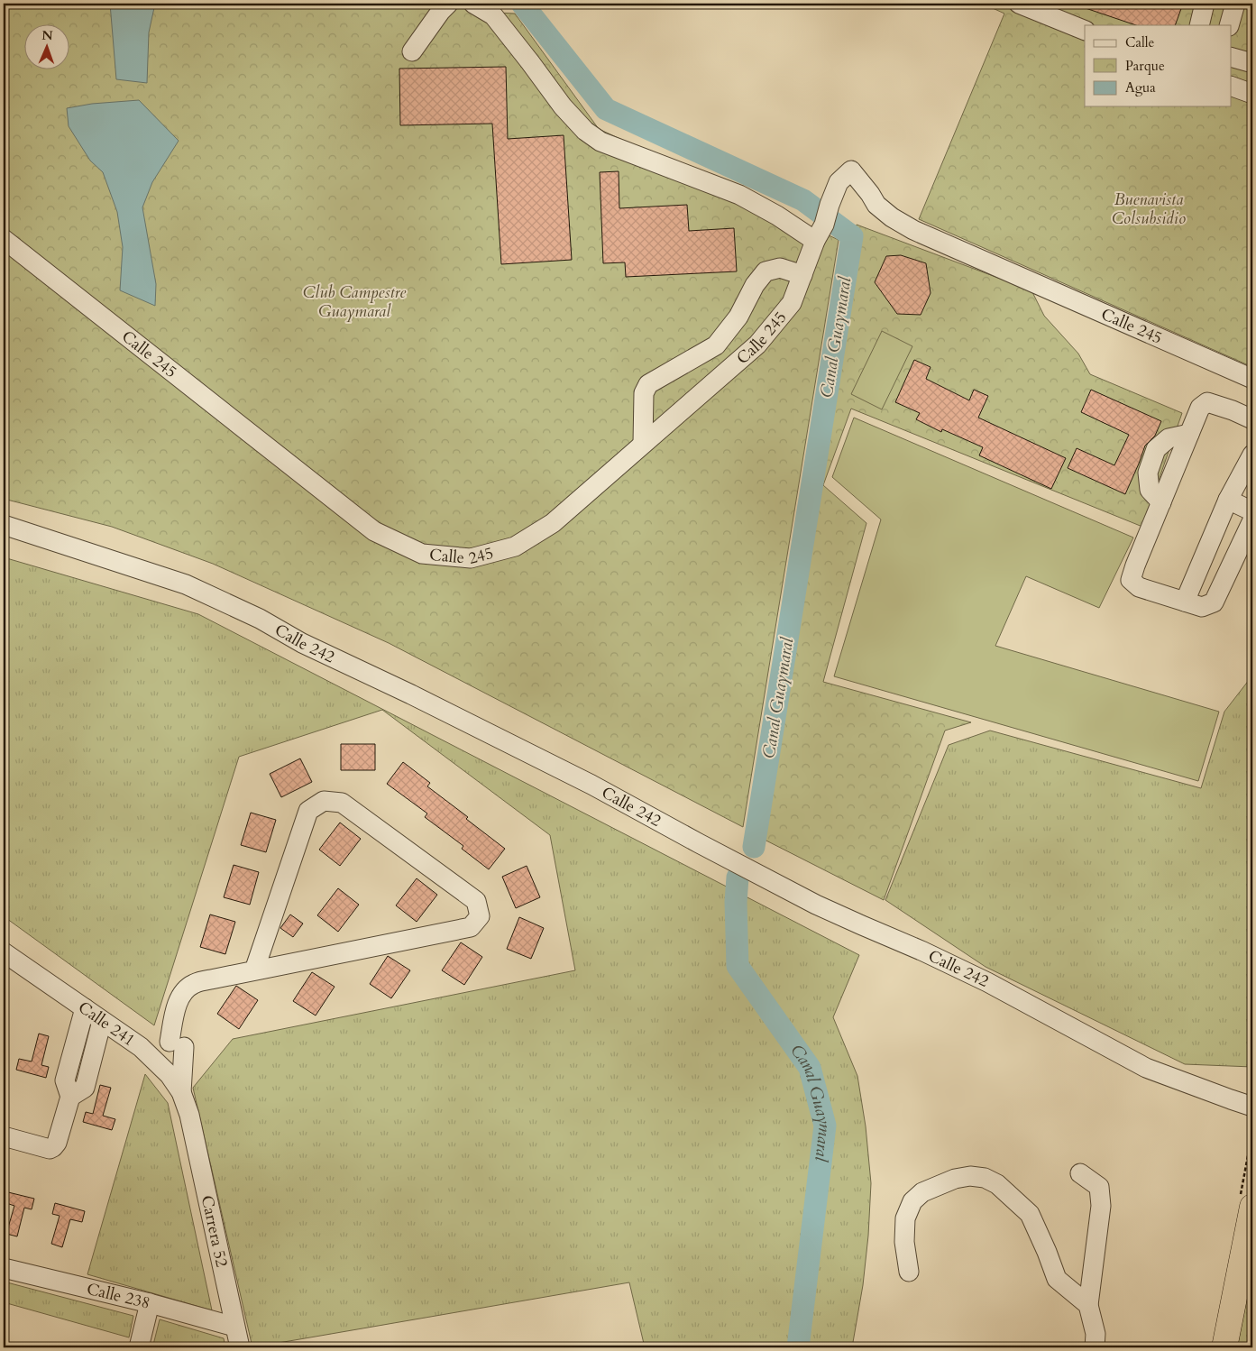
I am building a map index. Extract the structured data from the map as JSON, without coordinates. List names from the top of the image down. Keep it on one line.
{"streets":{"street":["Calle 245","Calle 242","Calle 241","Carrera 52","Calle 238"]},"crossings":[["Calle 241","Carrera 52"],["Carrera 52","Calle 238"]],"water":["Canal Guaymaral"],"parks":["Buenavista Colsubsidio","Club Campestre Guaymaral"],"legend":["Calle","Parque","Agua"],"north":"top"}
